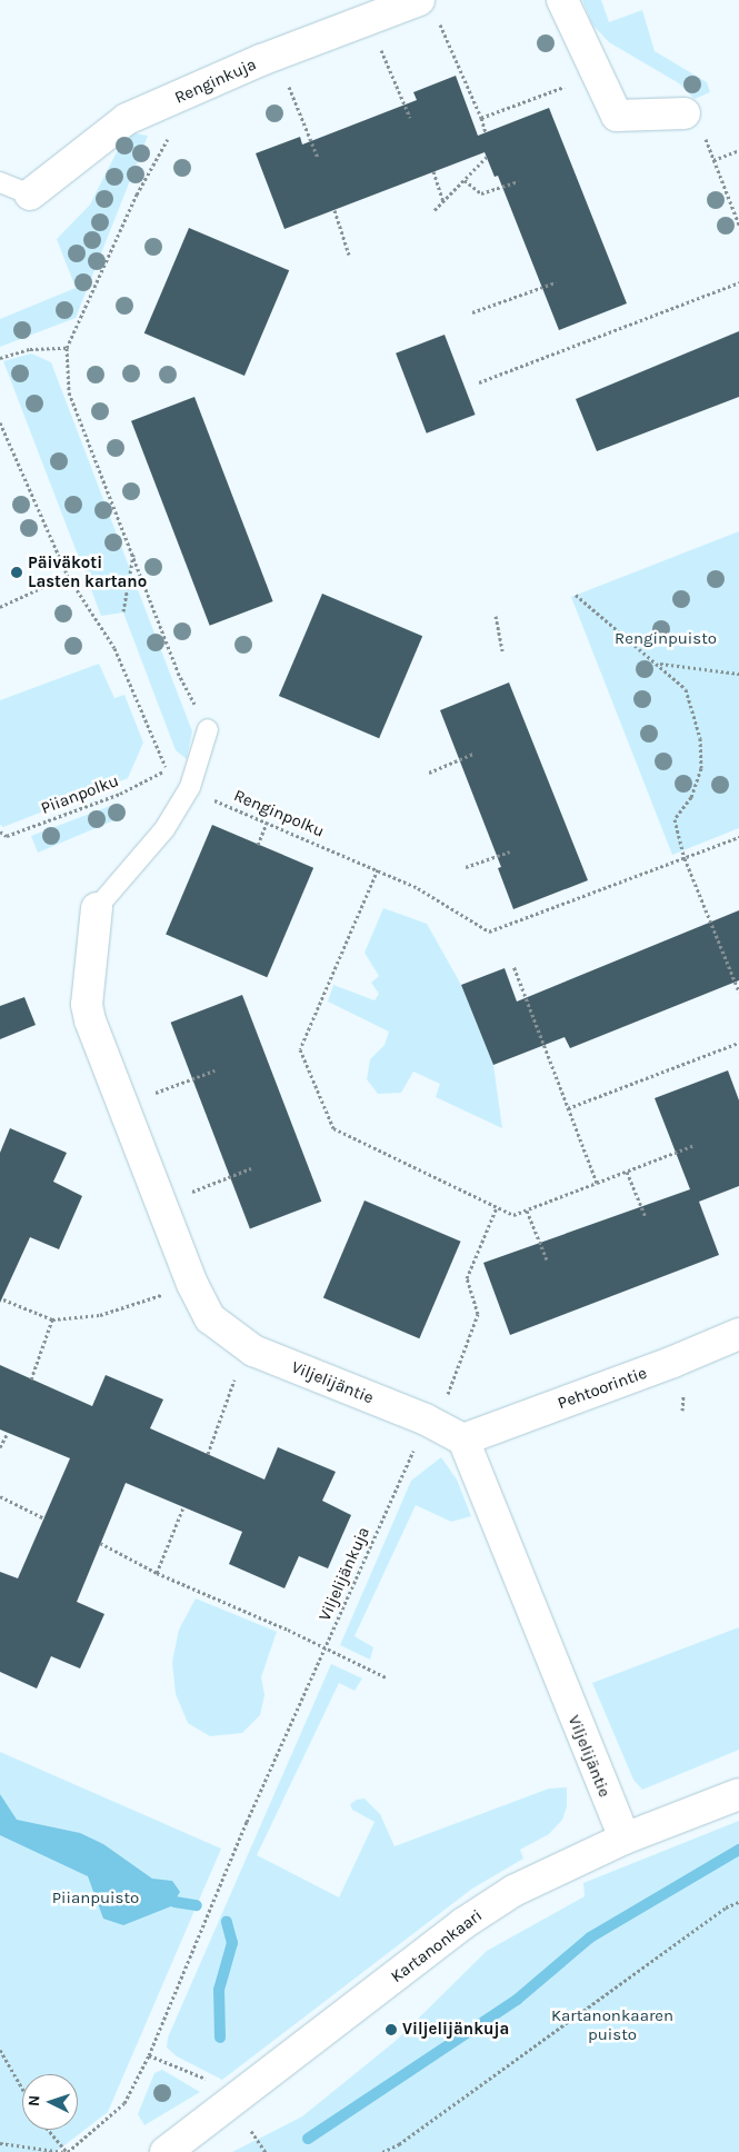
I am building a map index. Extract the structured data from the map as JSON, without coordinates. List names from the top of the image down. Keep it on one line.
{"streets":{"street":["Renginkuja","Viljelijäntie","Pehtoorintie","Kartanonkaari"],"path":["Piianpolku","Renginpolku","Viljelijänkuja"]},"crossings":[["Viljelijäntie","Pehtoorintie"],["Viljelijäntie","Kartanonkaari"]],"parks":["Renginpuisto","Piianpuisto","Kartanonkaaren puisto"],"places":["Päiväkoti Lasten kartano","Viljelijänkuja"],"north":"left"}
